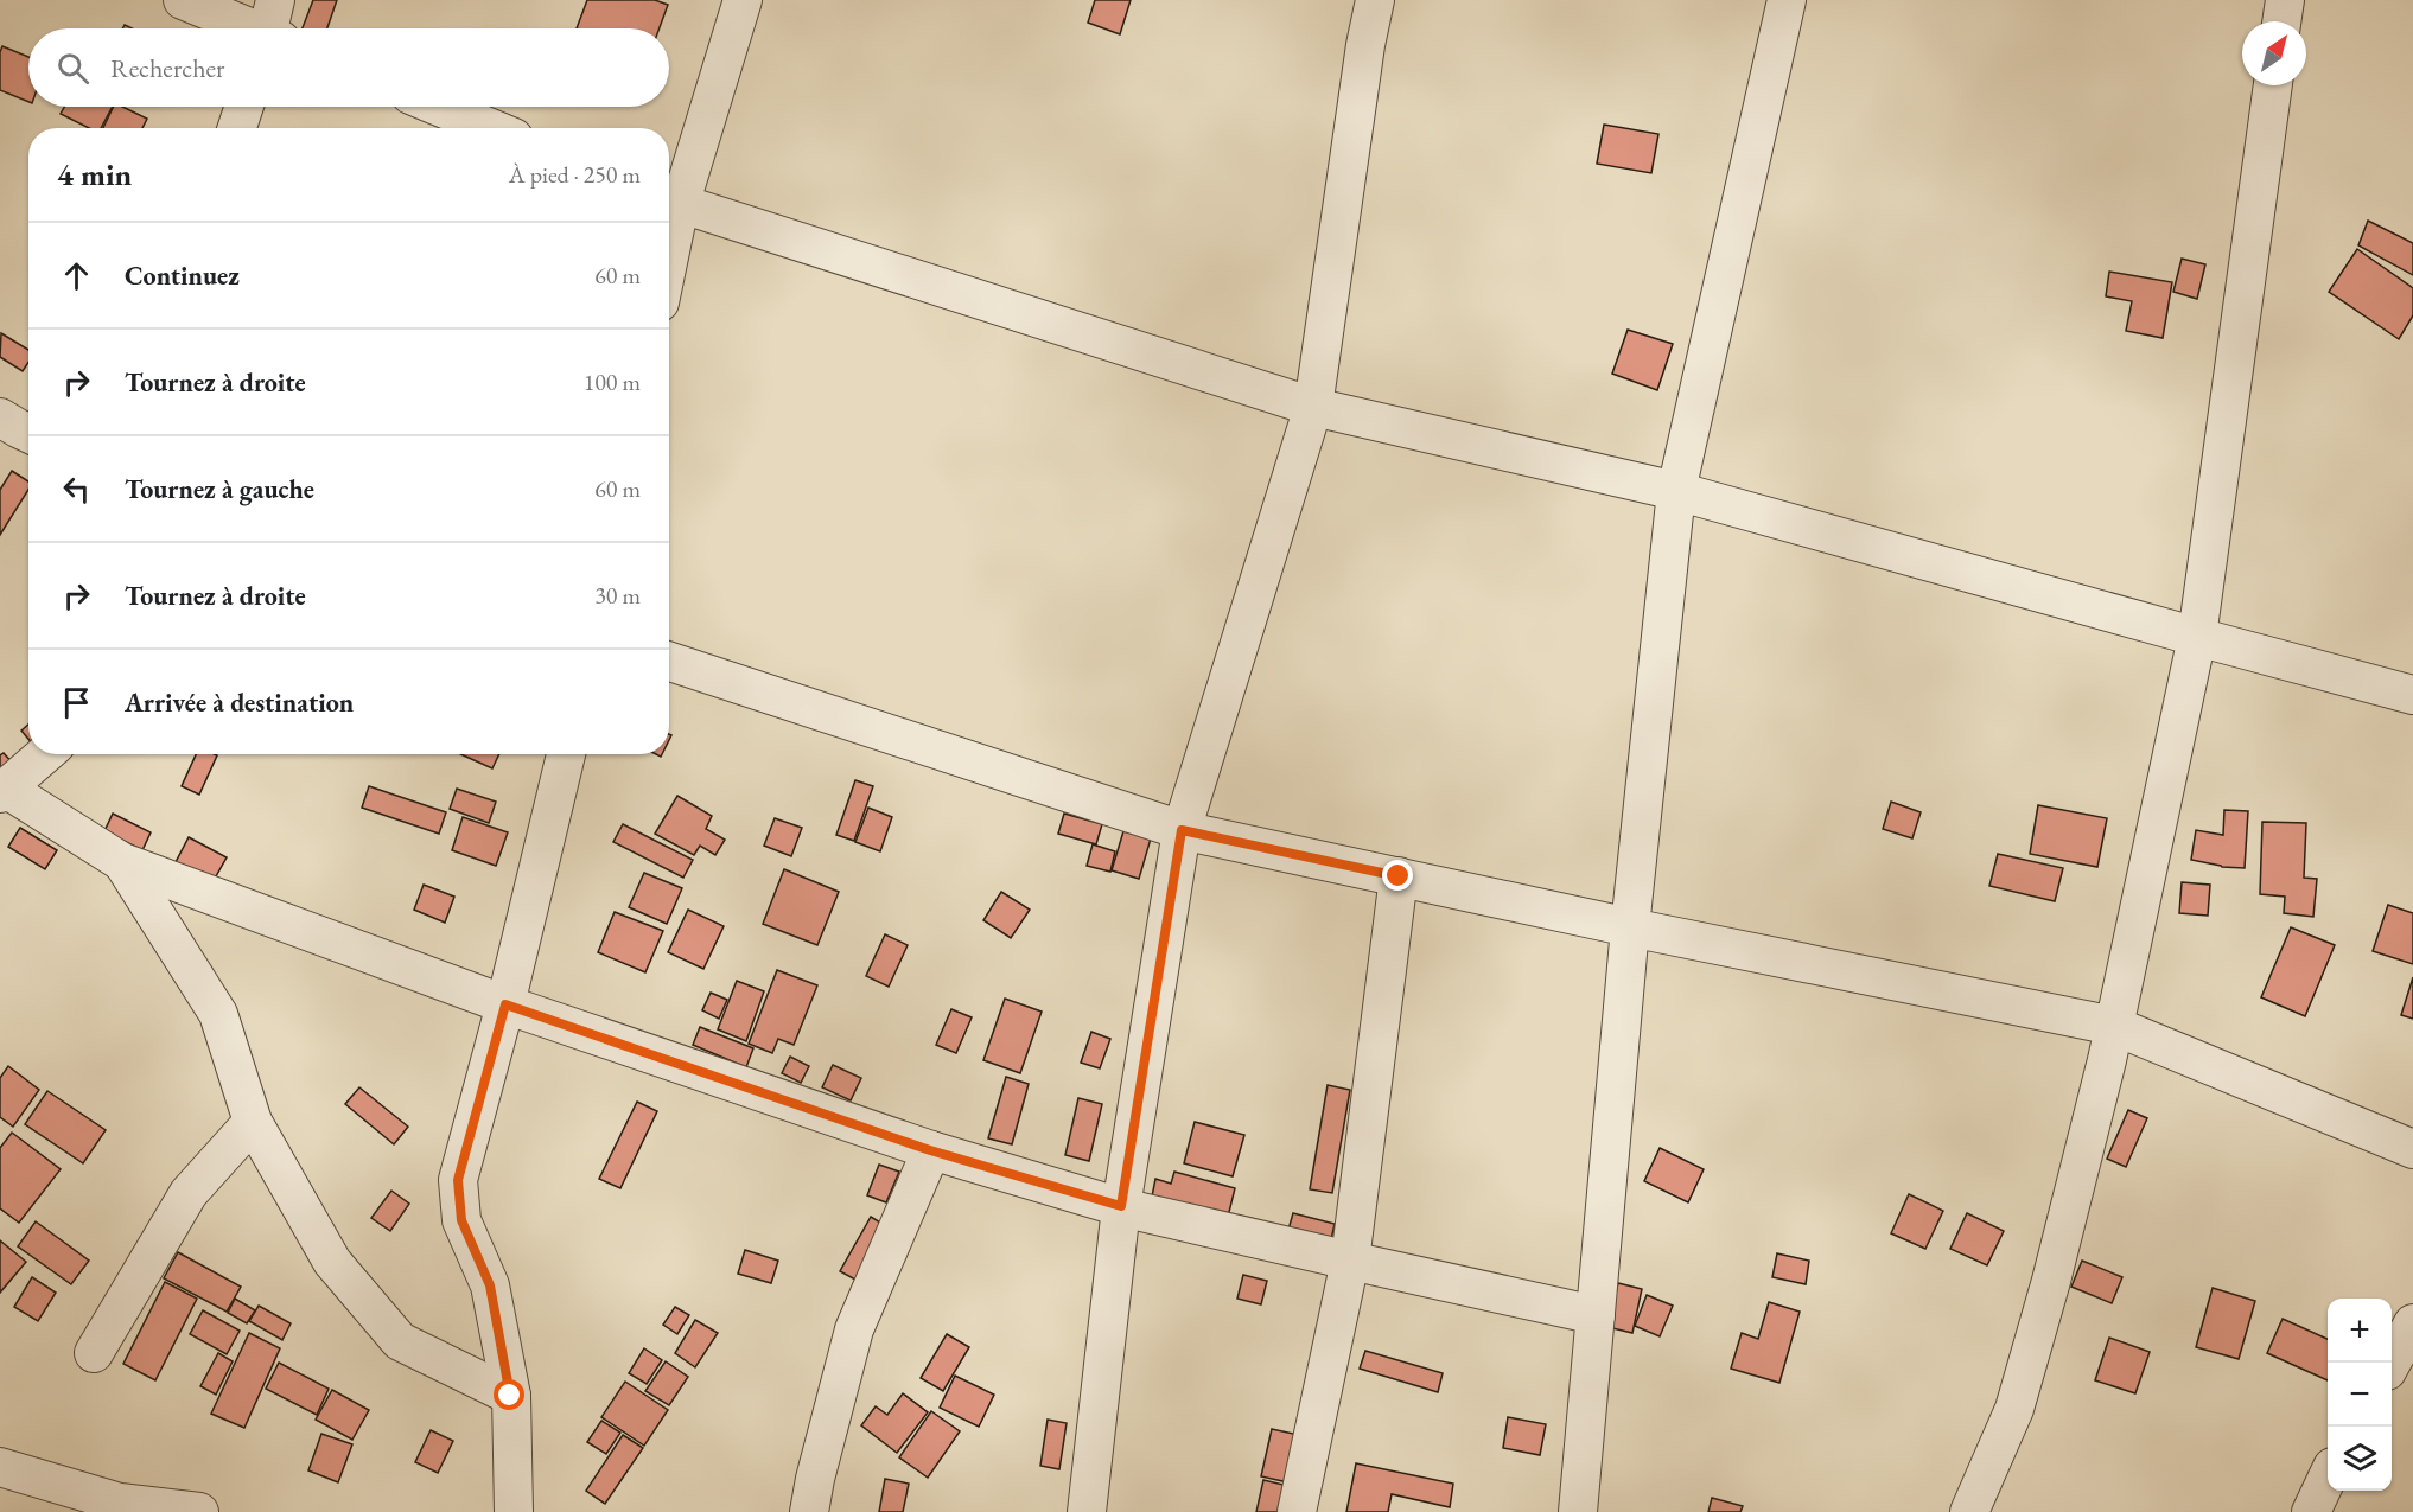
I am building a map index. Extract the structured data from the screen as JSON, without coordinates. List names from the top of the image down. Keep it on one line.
{"north":"top right","page":{"search":"Rechercher","heading":["4 min","À pied · 250 m"],"list":[["Continuez","60 m"],["Tournez à droite","100 m"],["Tournez à gauche","60 m"],["Tournez à droite","30 m"],"Arrivée à destination"],"map_buttons":["+","−"]}}
